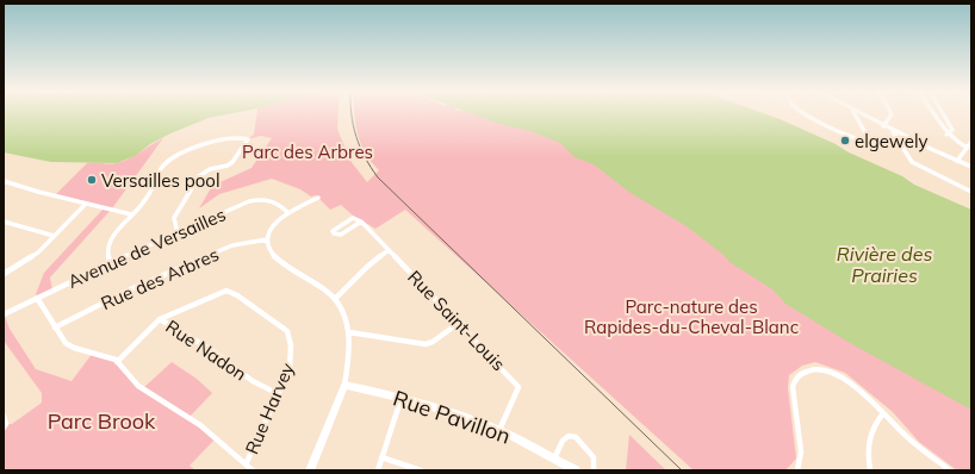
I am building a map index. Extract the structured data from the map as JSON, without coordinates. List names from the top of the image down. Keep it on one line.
{"streets":{"street":["Avenue de Versailles","Rue des Arbres","Rue Saint-Louis","Rue Nadon","Rue Harvey","Rue Pavillon"]},"crossings":[["Rue Saint-Louis","Rue Pavillon"],["Rue Nadon","Rue Harvey"]],"water":["Rivière des Prairies"],"parks":["Parc des Arbres","Parc-nature des Rapides-du-Cheval-Blanc","Parc Brook"],"places":["elgewely","Versailles pool"]}
